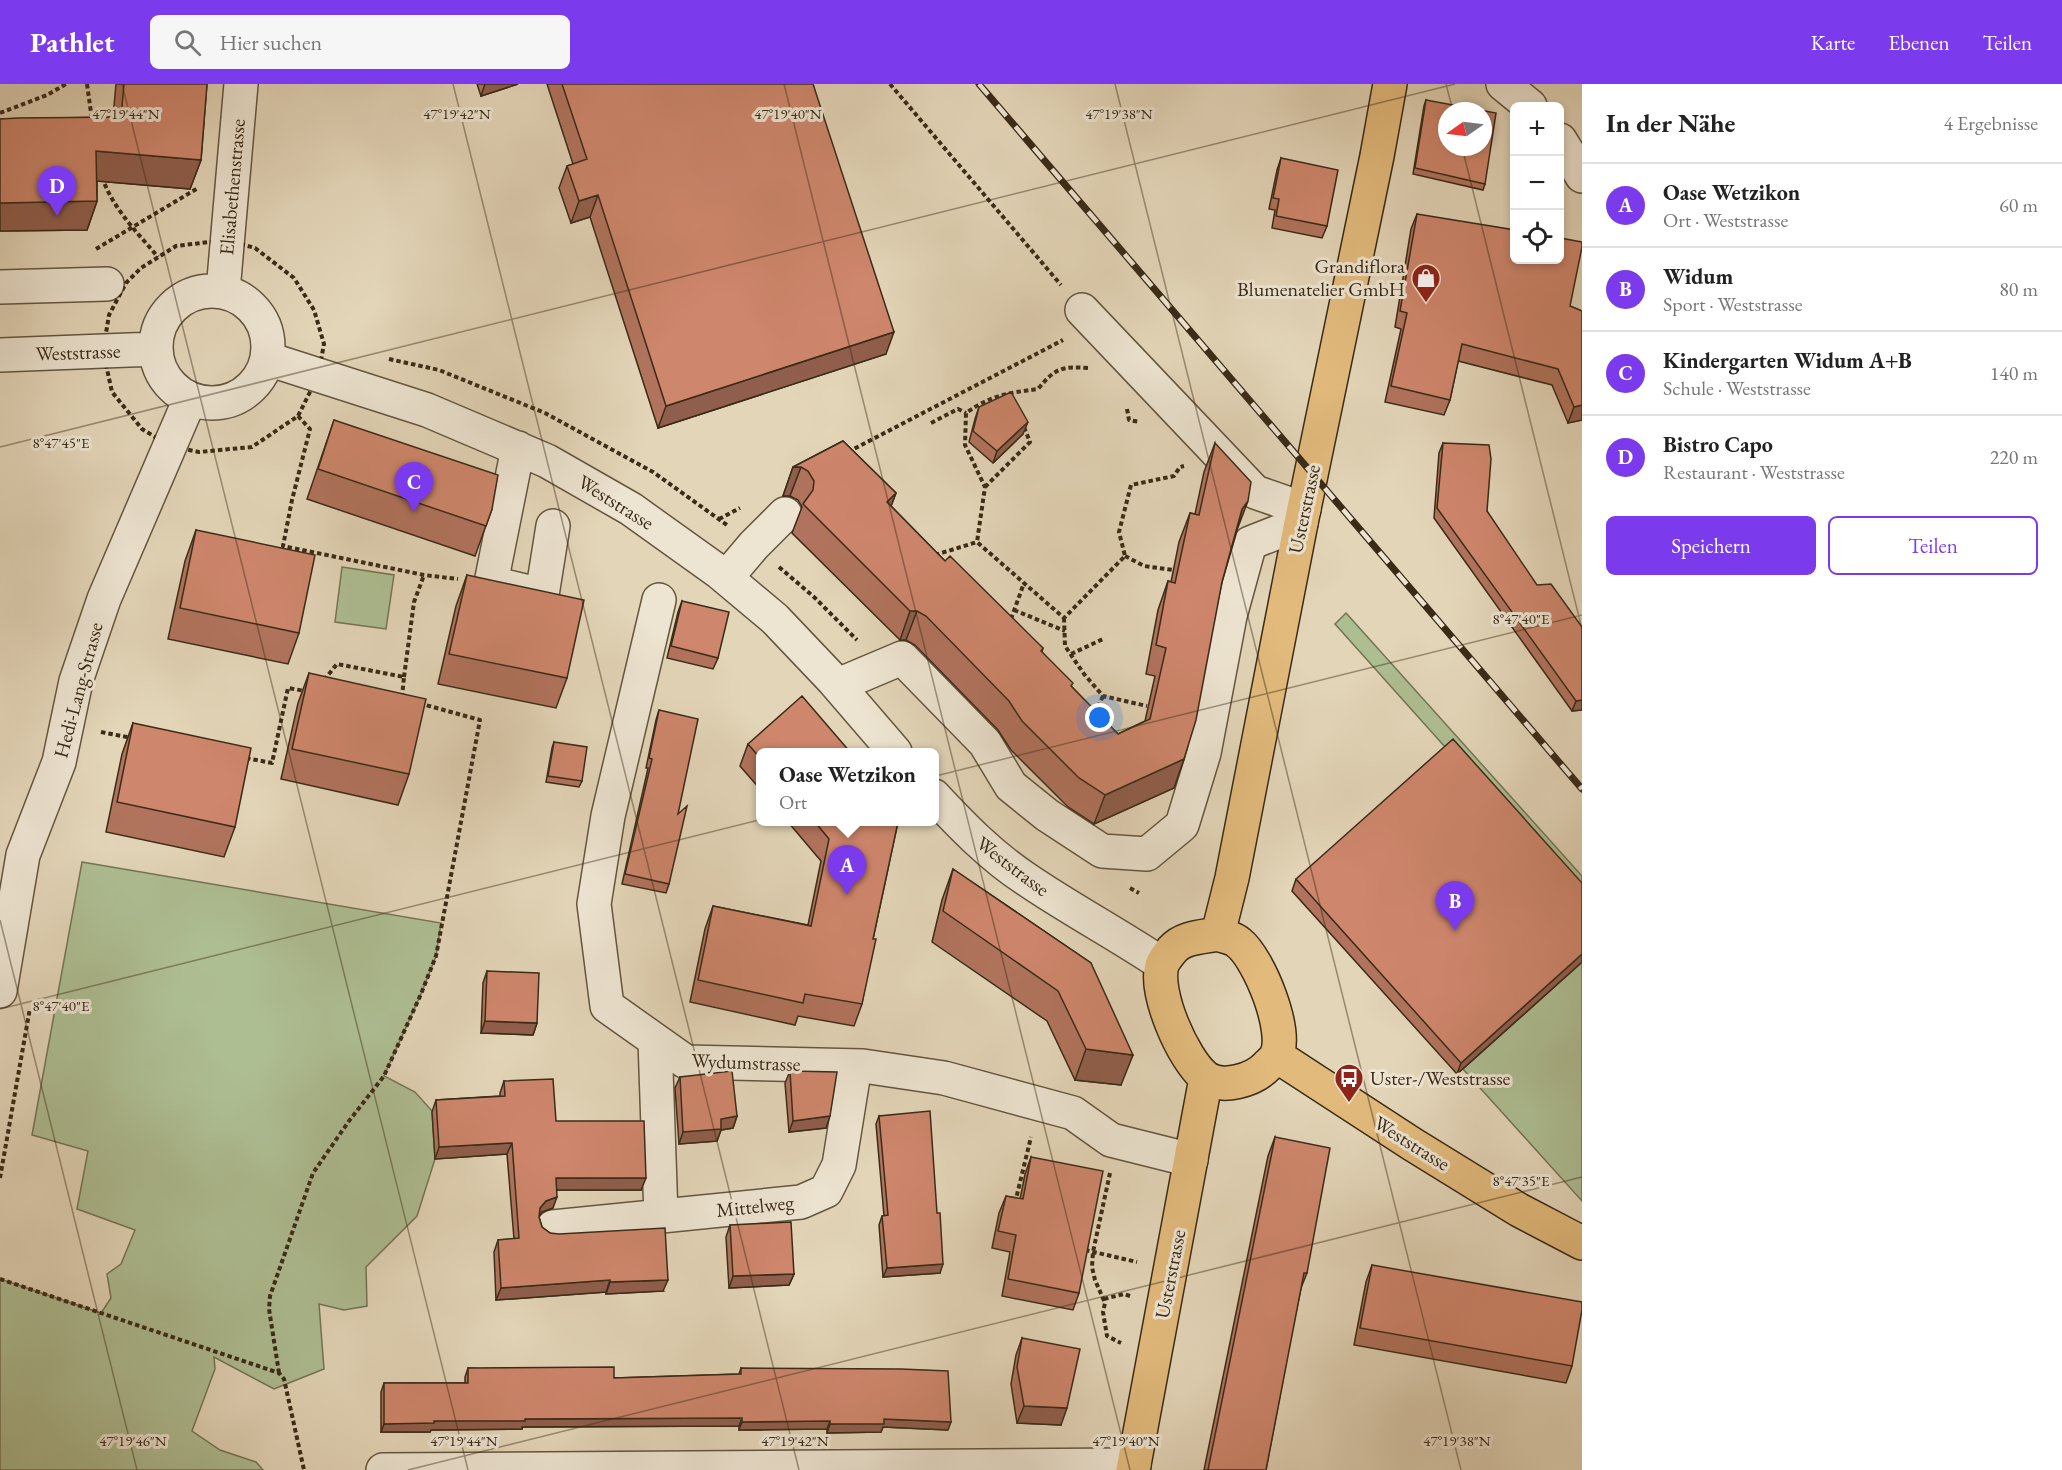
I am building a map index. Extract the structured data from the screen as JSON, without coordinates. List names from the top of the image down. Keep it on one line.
{"streets":{"main road":["Weststrasse","Usterstrasse"],"street":["Elisabethenstrasse","Hedi-Lang-Strasse","Wydumstrasse","Mittelweg"]},"crossings":[["Elisabethenstrasse","Weststrasse"],["Elisabethenstrasse","Hedi-Lang-Strasse"],["Weststrasse","Usterstrasse"],["Weststrasse","Hedi-Lang-Strasse"],["Usterstrasse","Wydumstrasse"],["Wydumstrasse","Mittelweg"]],"places":{"shop":["Grandiflora Blumenatelier GmbH"],"bus stop":["Uster-/Weststrasse"]},"north":"left","page":{"header":"Pathlet","search":"Hier suchen","nav":["Karte","Ebenen","Teilen"],"heading":["In der Nähe","4 Ergebnisse"],"map_buttons":["+","−"],"list":[{"mark":"A","name":"Oase Wetzikon","note":"Ort · Weststrasse","value":"60 m"},{"mark":"B","name":"Widum","note":"Sport · Weststrasse","value":"80 m"},{"mark":"C","name":"Kindergarten Widum A+B","note":"Schule · Weststrasse","value":"140 m"},{"mark":"D","name":"Bistro Capo","note":"Restaurant · Weststrasse","value":"220 m"}],"pins":["D","C","A","B"],"buttons":["Speichern","Teilen"],"popup":["Oase Wetzikon","Ort"]},"coordinates":["47°19'44\"N","47°19'42\"N","47°19'40\"N","47°19'38\"N","8°47'45\"E","8°47'40\"E","8°47'35\"E","47°19'46\"N"]}
